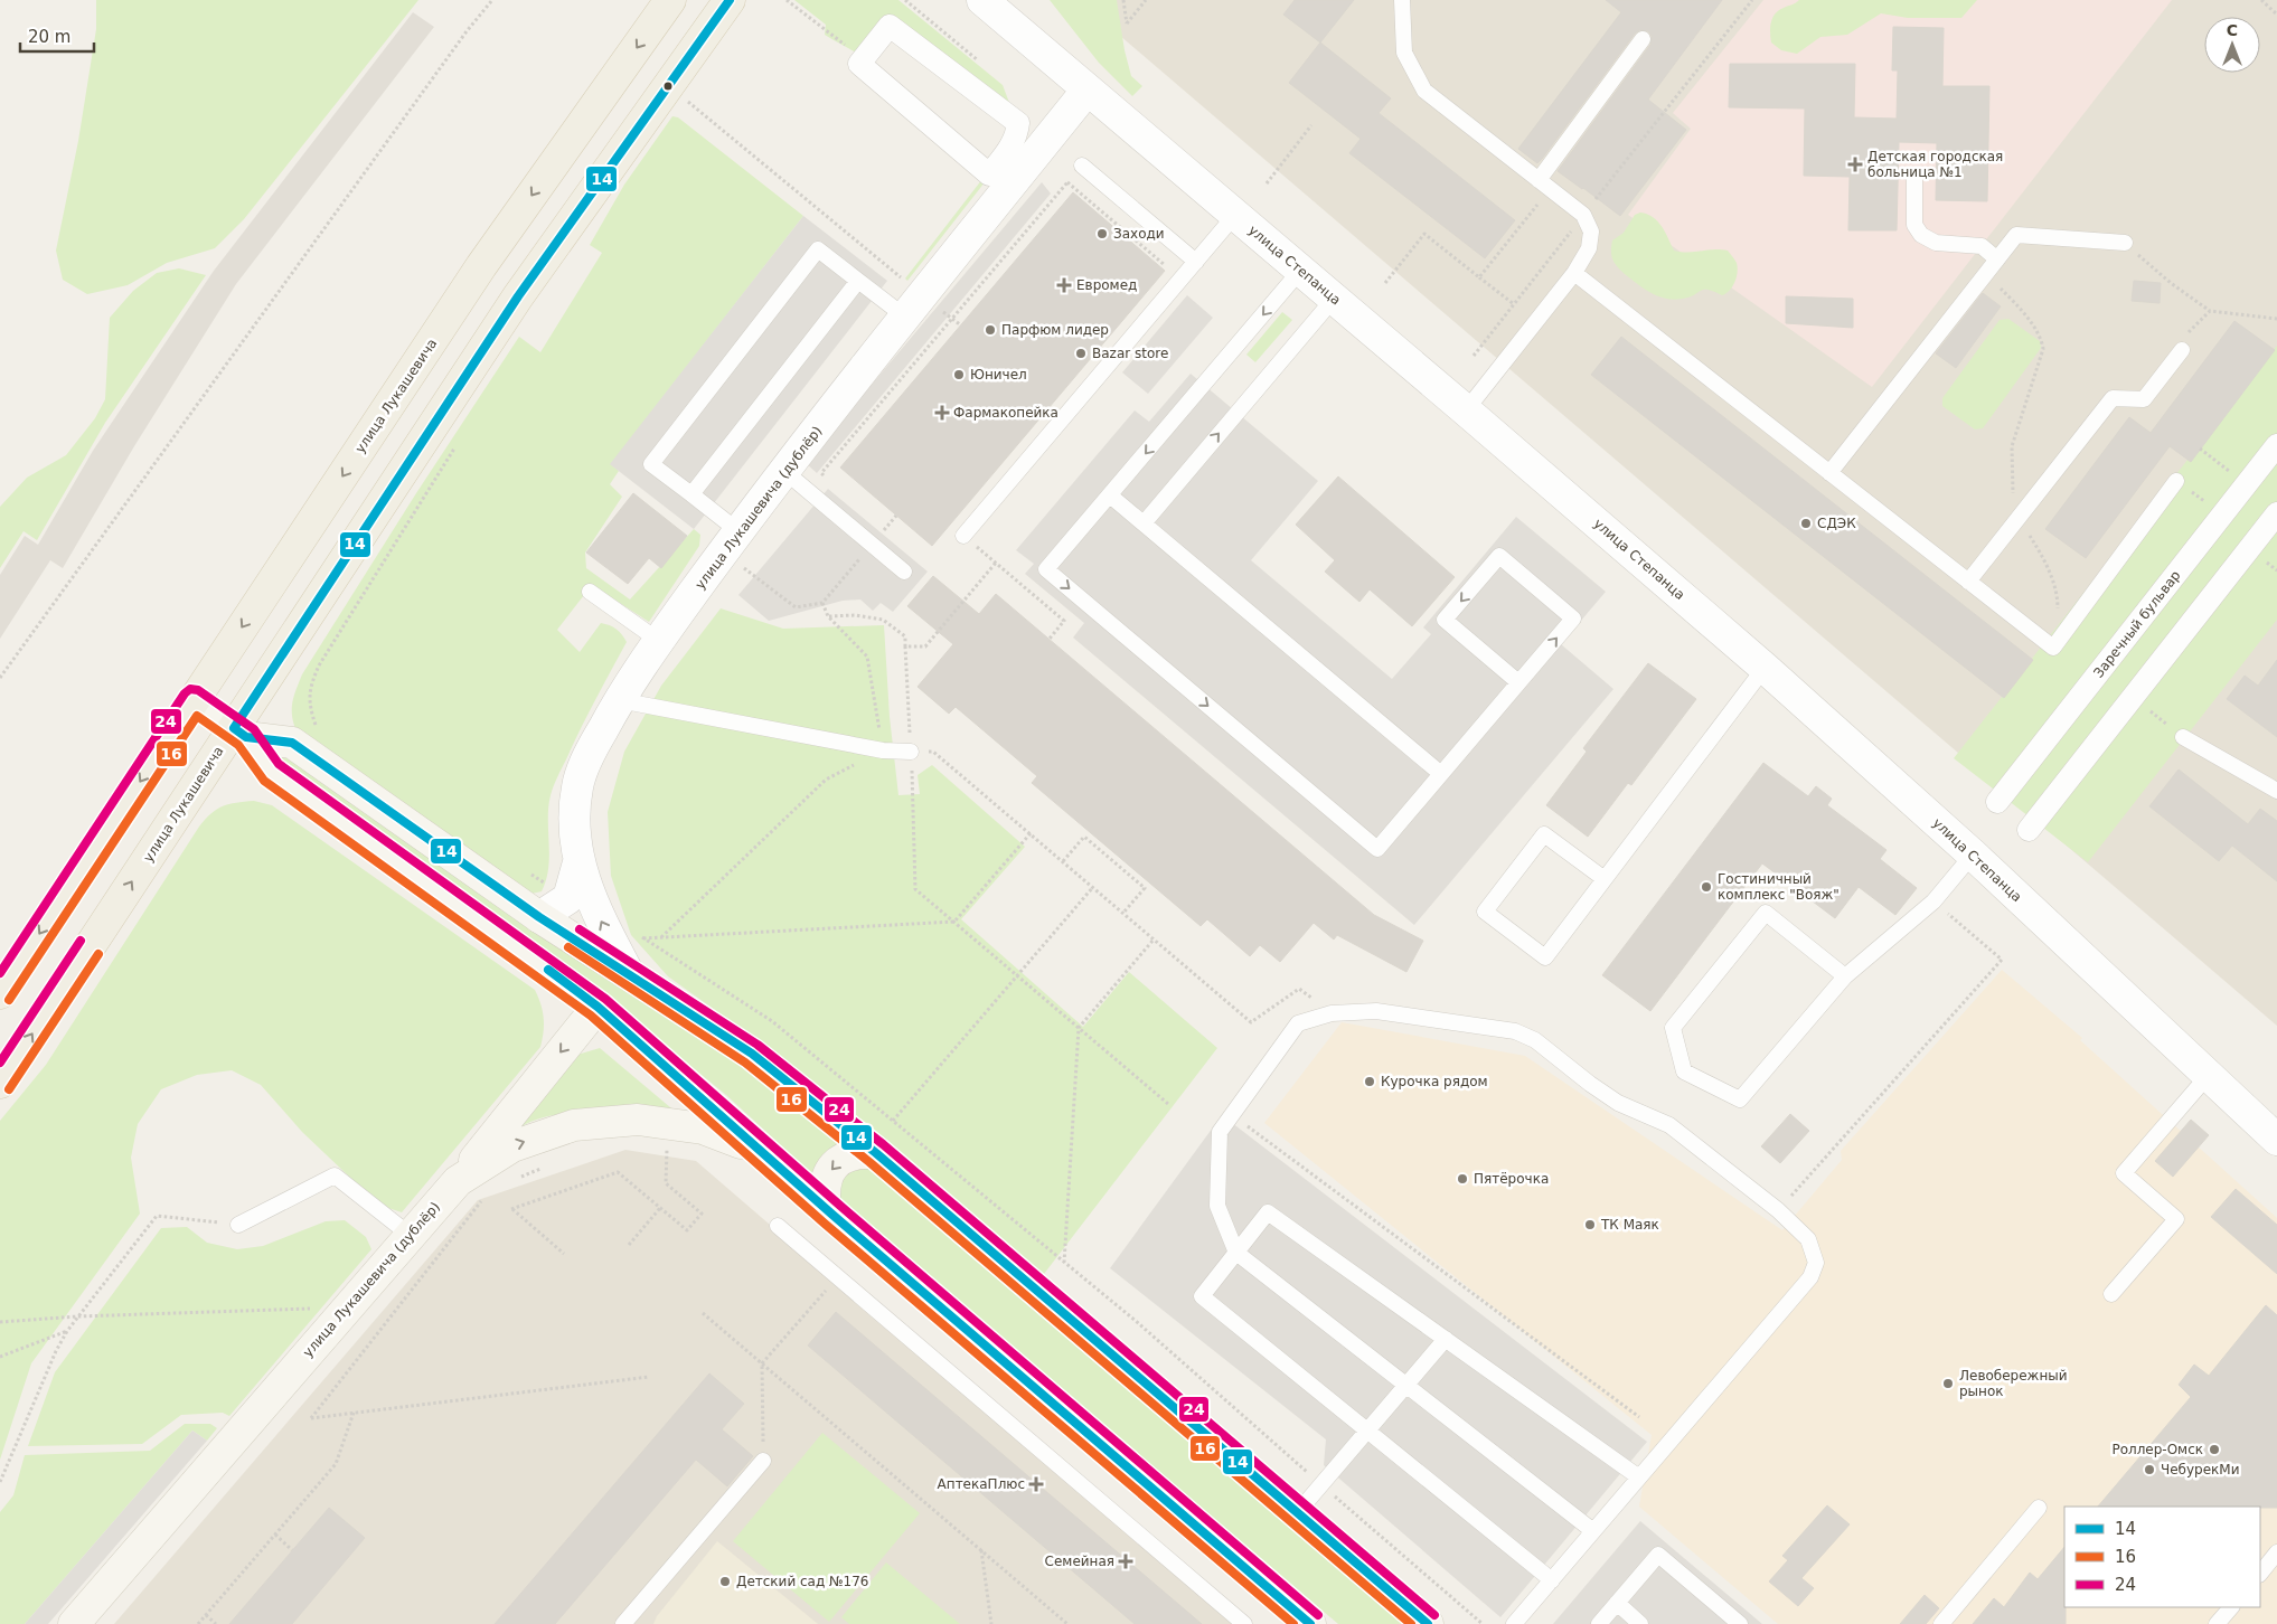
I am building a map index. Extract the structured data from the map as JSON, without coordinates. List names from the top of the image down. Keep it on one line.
{"streets":{"main road":["улица Лукашевича","улица Лукашевича (дублёр)"],"street":["улица Степанца","Заречный бульвар"]},"crossings":[["улица Степанца","улица Лукашевича (дублёр)"]],"places":{"health":["Детская городская больница №1","Евромед","Фармакопейка","АптекаПлюс","Семейная"],"other":["Заходи","Парфюм лидер","Bazar store","Юничел","СДЭК","Гостиничный комплекс \"Вояж\"","Курочка рядом","Пятёрочка","ТК Маяк","Левобережный рынок","Роллер-Омск","ЧебурекМи","Детский сад №176"]},"lines":["transit line 14","transit line 24","transit line 16"],"legend":["14","16","24"],"scale_bar":"20 m","north":"top"}
